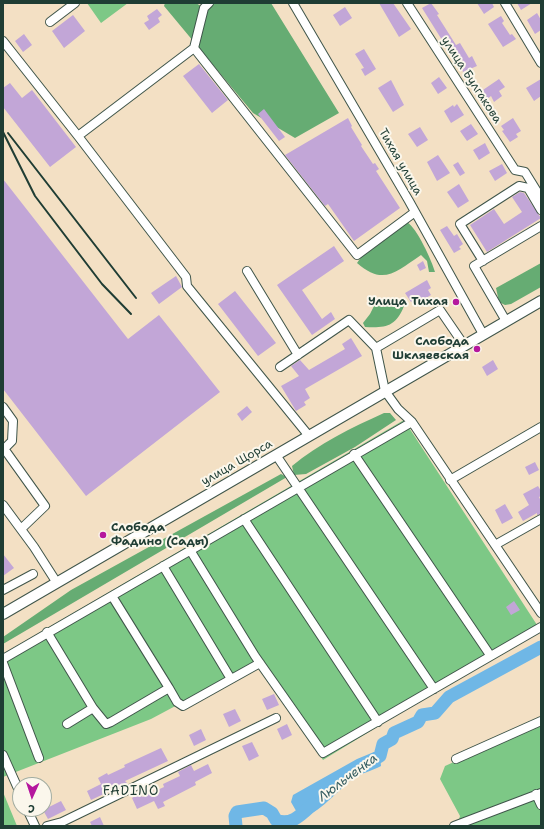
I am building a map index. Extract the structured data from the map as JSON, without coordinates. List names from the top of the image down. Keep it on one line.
{"streets":{"main road":["улица Щорса"],"street":["улица Булгакова","Тихая улица"]},"crossings":[["Тихая улица","улица Щорса"]],"districts":["FADINO"],"water":["Люльченка"],"places":["Улица Тихая","Слобода Шкляевская","Слобода Фадино (Сады)"],"north":"bottom"}
